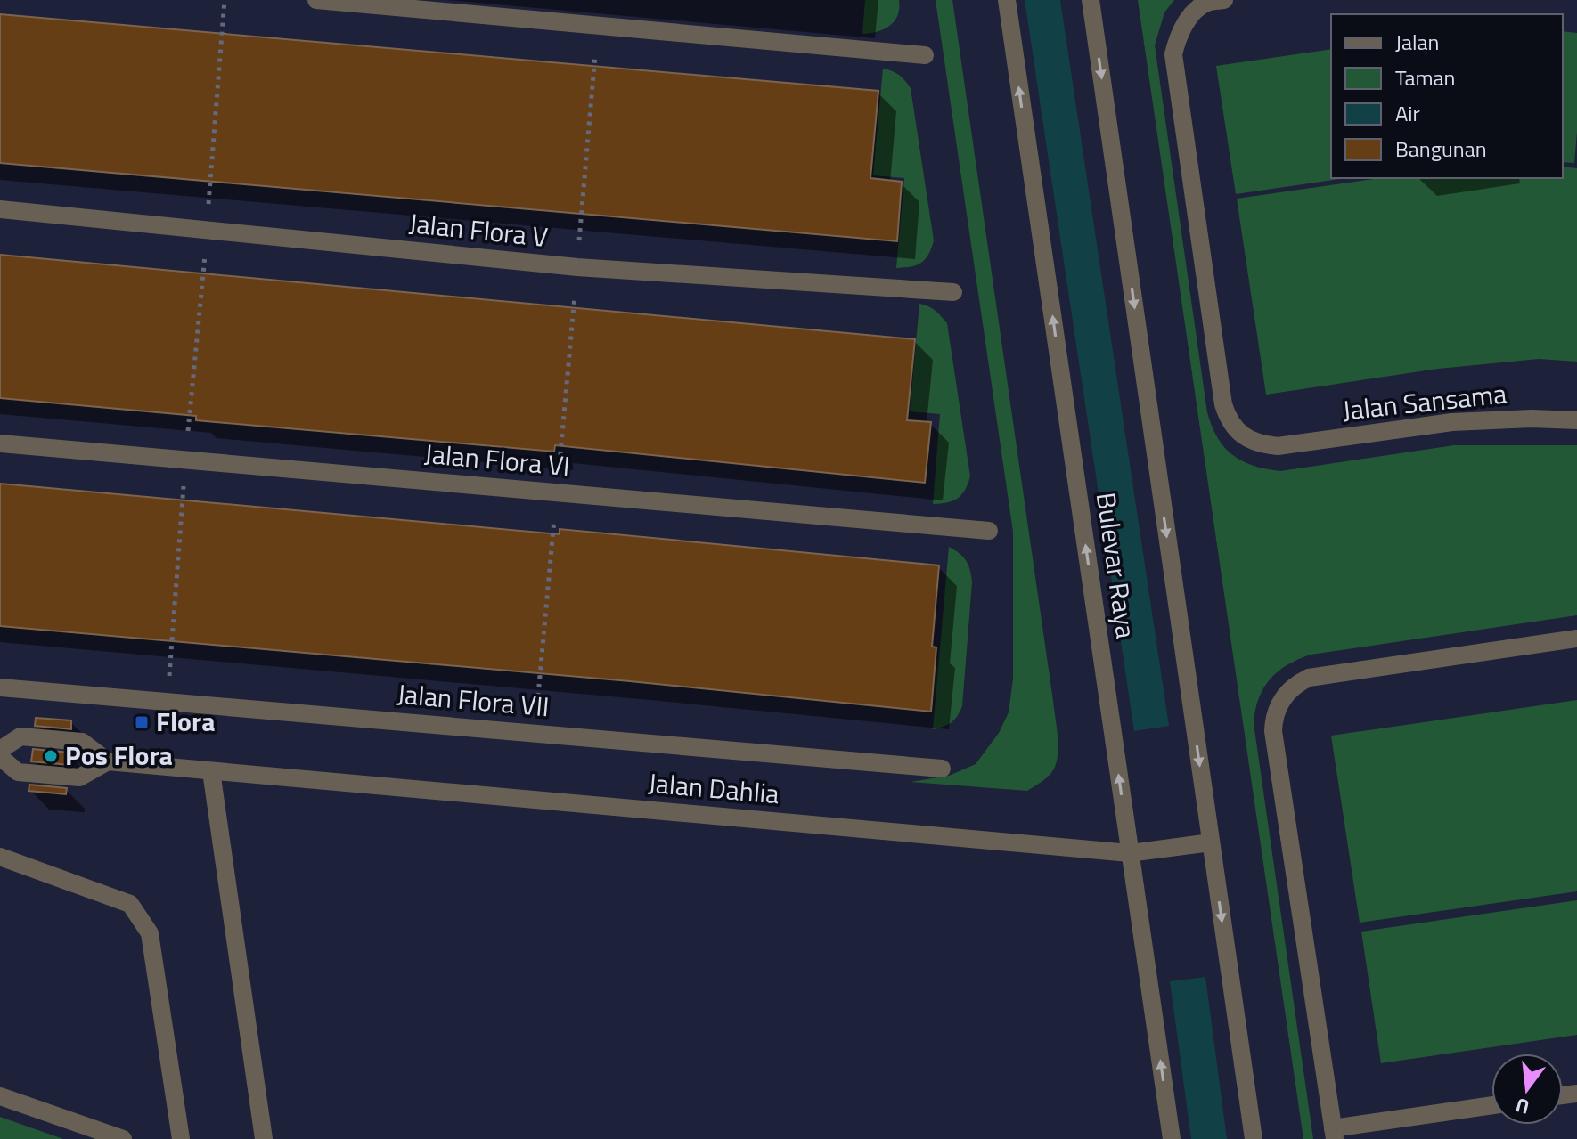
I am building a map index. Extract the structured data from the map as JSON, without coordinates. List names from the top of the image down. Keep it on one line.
{"streets":{"street":["Jalan Flora V","Jalan Sansama","Jalan Flora VI","Bulevar Raya","Jalan Flora VII","Jalan Dahlia"]},"crossings":[["Bulevar Raya","Jalan Dahlia"]],"places":{"transit":["Flora"],"other":["Pos Flora"]},"legend":["Jalan","Taman","Air","Bangunan"],"north":"bottom"}
